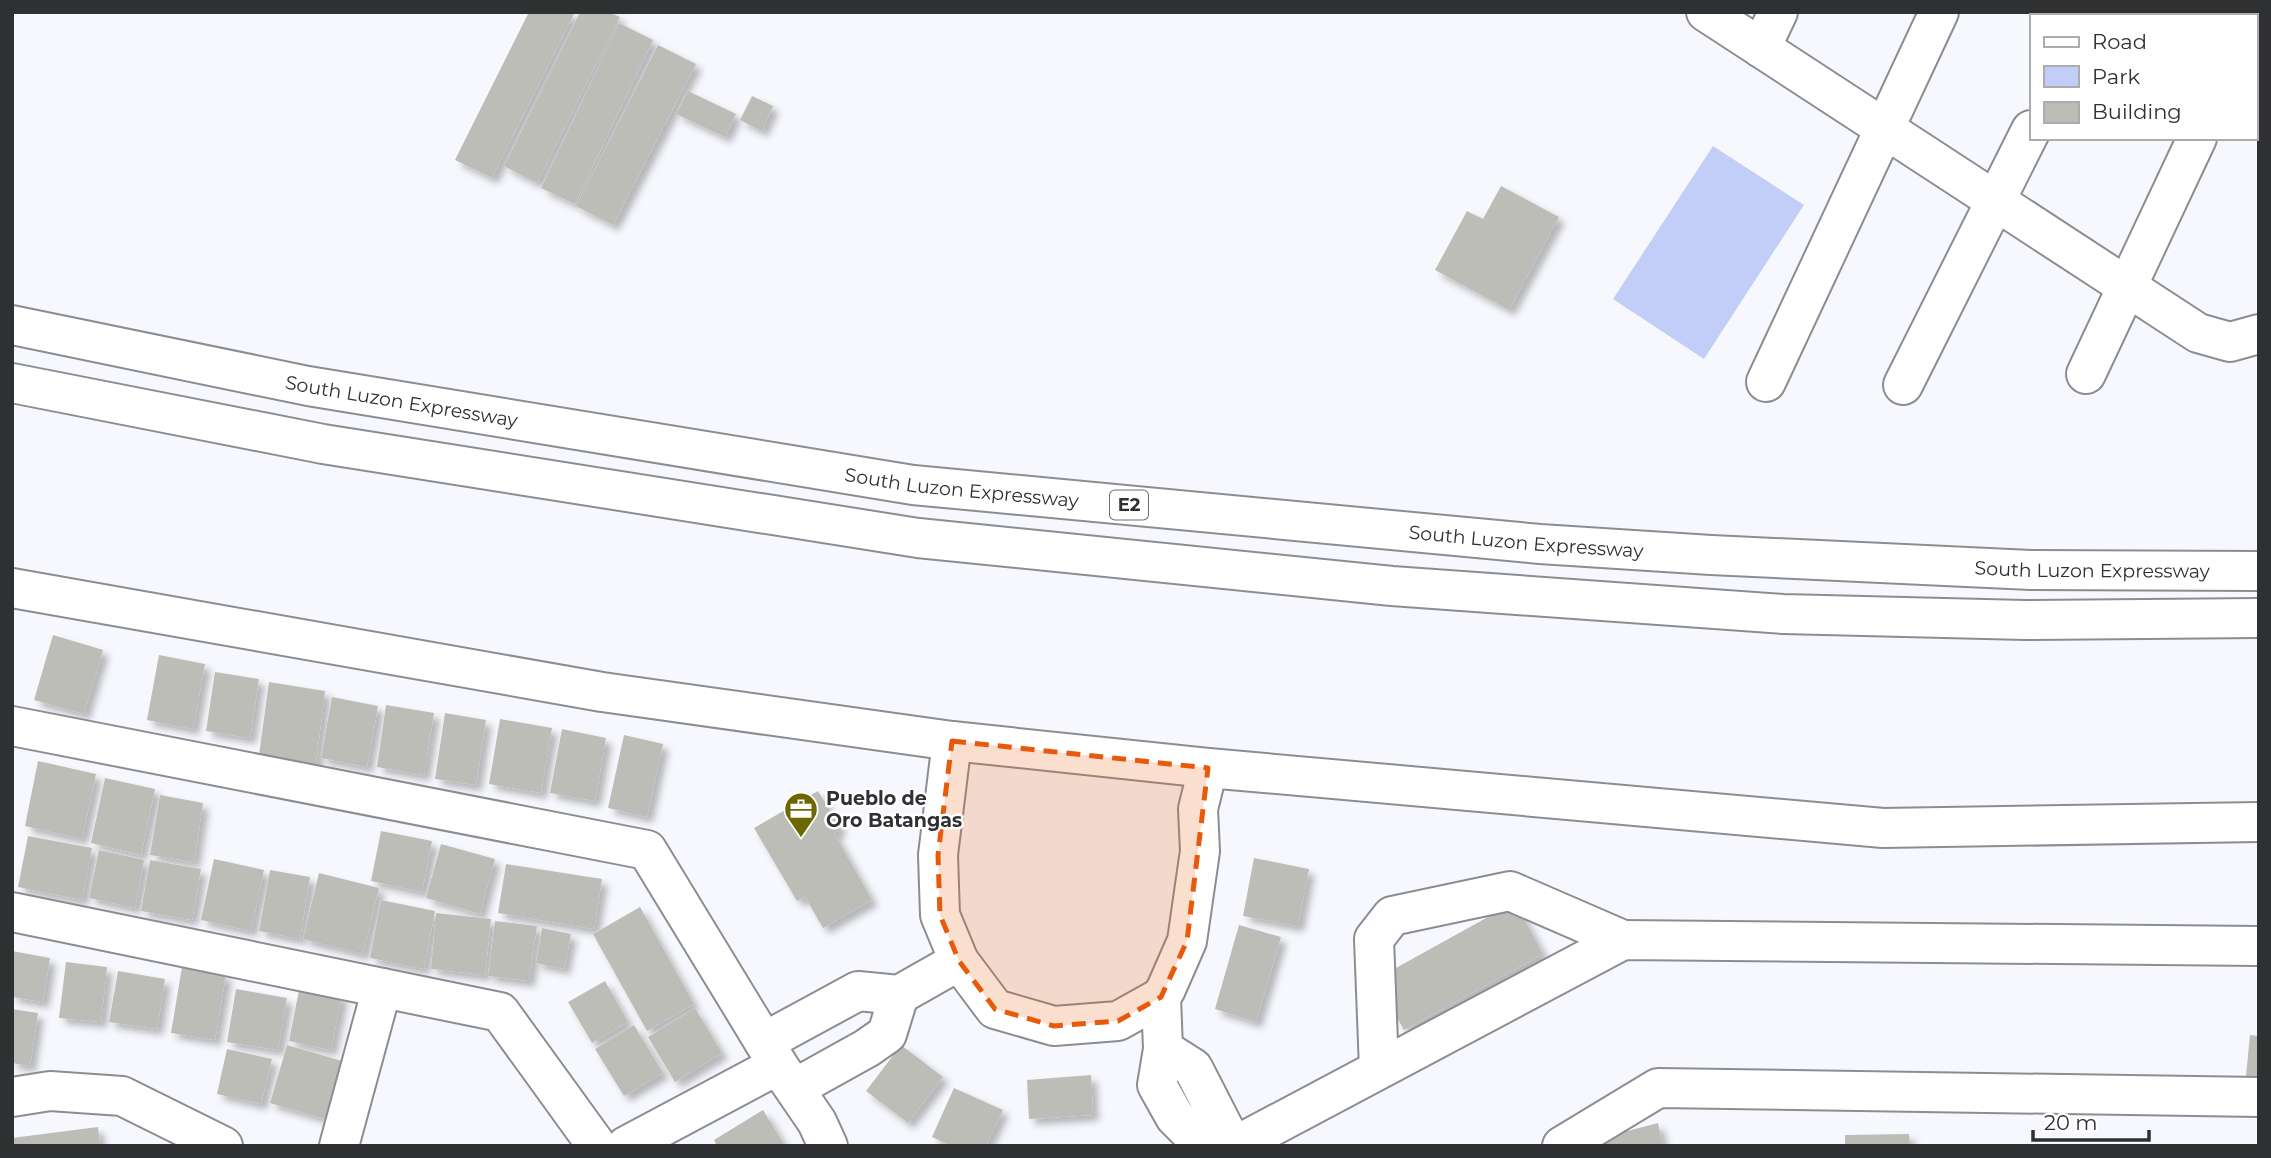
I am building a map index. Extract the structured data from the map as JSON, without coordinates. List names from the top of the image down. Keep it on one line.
{"streets":{"main road":["South Luzon Expressway","E2"]},"places":{"office":["Pueblo de Oro Batangas"]},"legend":["Road","Park","Building"],"scale_bar":"20 m"}
